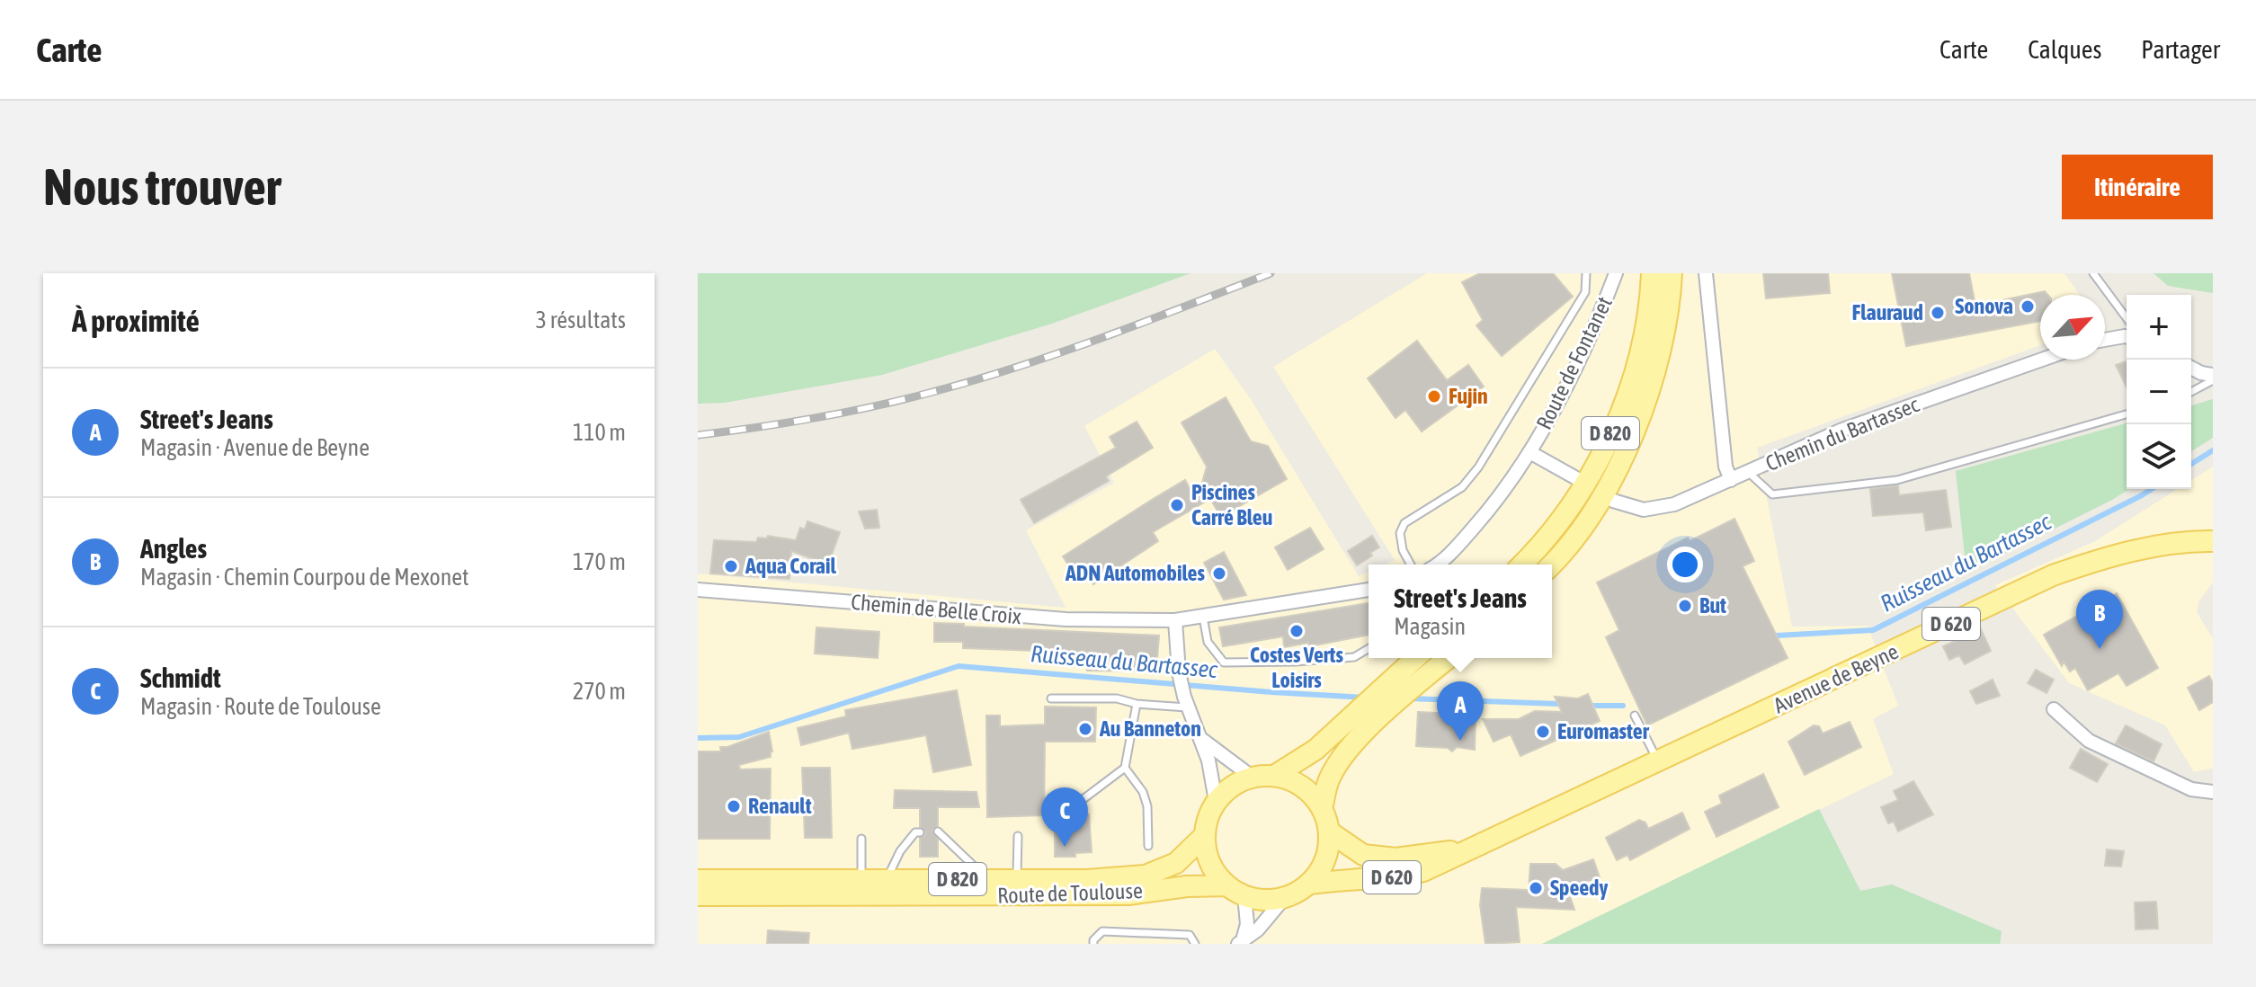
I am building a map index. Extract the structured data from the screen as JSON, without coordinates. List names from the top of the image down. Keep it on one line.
{"streets":{"main road":["D 820","D 620","Avenue de Beyne","Route de Toulouse"],"street":["Route de Fontanet","Chemin du Bartassec","Chemin de Belle Croix"]},"crossings":[["Avenue de Beyne","Route de Toulouse"]],"water":["Ruisseau du Bartassec"],"places":["Sonova","Flauraud","Fujin","Piscines Carré Bleu","Aqua Corail","ADN Automobiles","But","Costes Verts Loisirs","Au Banneton","Euromaster","Renault","Speedy"],"north":"top right","page":{"header":"Carte","nav":["Carte","Calques","Partager"],"buttons":"Itinéraire","title":"Nous trouver","heading":["À proximité","3 résultats"],"map_buttons":["+","−"],"list":[{"mark":"A","name":"Street's Jeans","note":"Magasin · Avenue de Beyne","value":"110 m"},{"mark":"B","name":"Angles","note":"Magasin · Chemin Courpou de Mexonet","value":"170 m"},{"mark":"C","name":"Schmidt","note":"Magasin · Route de Toulouse","value":"270 m"}],"popup":["Street's Jeans","Magasin"],"pins":["B","A","C"]}}
